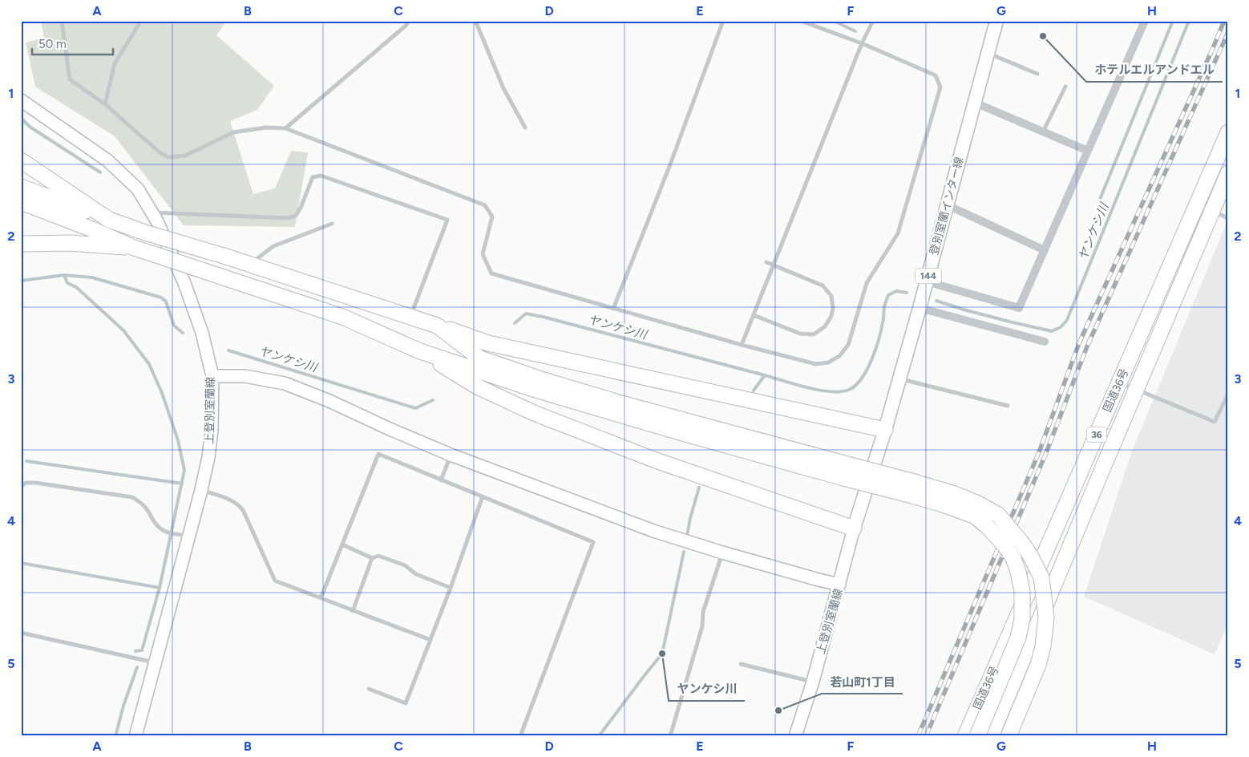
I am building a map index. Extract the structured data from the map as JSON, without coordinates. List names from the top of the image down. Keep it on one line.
{"streets":{"highway":["国道36号","36"],"main road":["登別室蘭インター線","144","上登別室蘭線"]},"crossings":[["登別室蘭インター線","上登別室蘭線"]],"water":["ヤンケシ川"],"places":["ホテルエルアンドエル","ヤンケシ川","若山町1丁目"],"scale_bar":"50 m","grid":{"columns":["A","B","C","D","E","F","G","H"],"rows":["1","2","3","4","5"]}}
